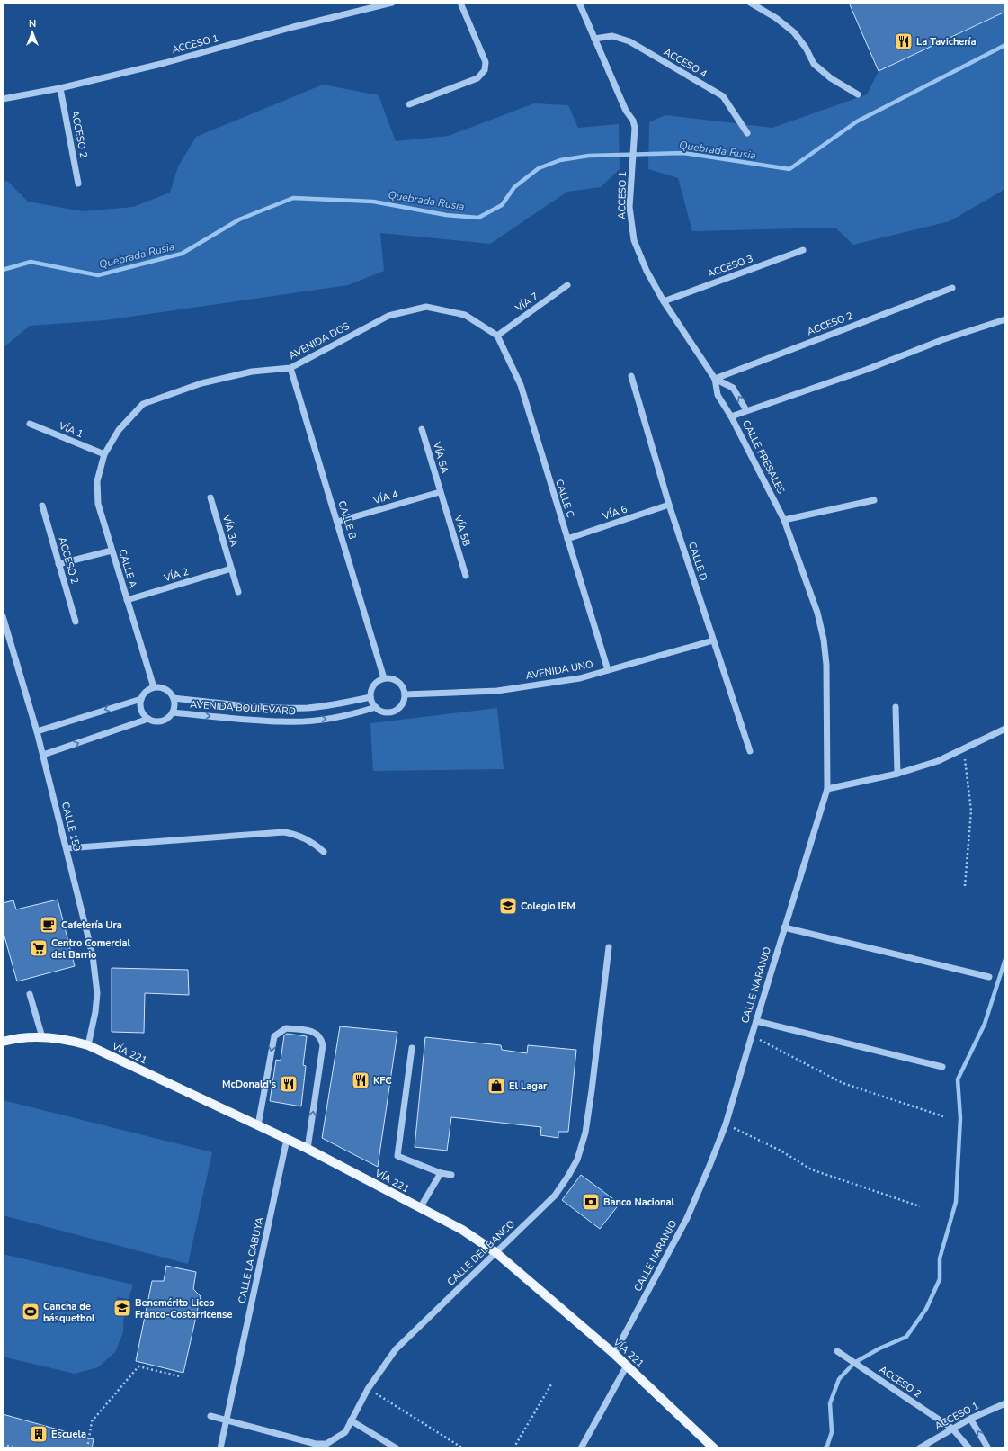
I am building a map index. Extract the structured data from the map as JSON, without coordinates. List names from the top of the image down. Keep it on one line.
{"streets":{"main road":["VÍA 221"],"street":["ACCESO 1","ACCESO 4","ACCESO 2","ACCESO 3","VÍA 7","AVENIDA DOS","VÍA 1","CALLE FRESALES","VÍA 5A","VÍA 4","CALLE C","VÍA 6","CALLE B","VÍA 3A","VÍA 5B","CALLE D","CALLE A","VÍA 2","AVENIDA UNO","AVENIDA BOULEVARD","CALLE 159","CALLE NARANJO","CALLE DEL BANCO","CALLE LA CABUYA"]},"crossings":[["ACCESO 1","ACCESO 4"],["ACCESO 1","ACCESO 2"],["ACCESO 1","ACCESO 3"],["ACCESO 1","CALLE FRESALES"],["VÍA 7","AVENIDA DOS"],["VÍA 7","CALLE C"],["AVENIDA DOS","VÍA 1"],["AVENIDA DOS","CALLE C"],["AVENIDA DOS","CALLE B"],["AVENIDA DOS","CALLE A"],["VÍA 1","CALLE A"],["CALLE FRESALES","CALLE NARANJO"],["VÍA 5A","VÍA 4"],["VÍA 5A","VÍA 5B"],["VÍA 4","CALLE B"],["VÍA 4","VÍA 5B"],["CALLE C","VÍA 6"],["CALLE C","AVENIDA UNO"],["VÍA 6","CALLE D"],["CALLE B","AVENIDA UNO"],["CALLE B","AVENIDA BOULEVARD"],["VÍA 3A","VÍA 2"],["CALLE D","AVENIDA UNO"],["CALLE A","VÍA 2"],["CALLE A","AVENIDA BOULEVARD"],["AVENIDA UNO","AVENIDA BOULEVARD"],["CALLE 159","VÍA 221"],["CALLE NARANJO","VÍA 221"],["VÍA 221","CALLE DEL BANCO"],["VÍA 221","CALLE LA CABUYA"],["CALLE DEL BANCO","CALLE LA CABUYA"]],"water":["Quebrada Rusia"],"places":{"restaurant":["La Tavichería","KFC","McDonald's"],"school or university":["Colegio IEM","Benemérito Liceo Franco-Costarricense"],"cafe":["Cafetería Ura"],"supermarket":["Centro Comercial del Barrio"],"shop":["El Lagar"],"bank":["Banco Nacional"],"sports":["Cancha de básquetbol"],"building":["Escuela"]},"north":"top"}
